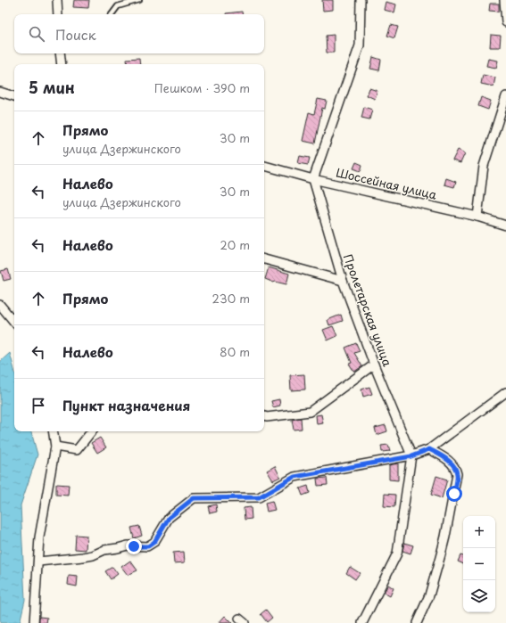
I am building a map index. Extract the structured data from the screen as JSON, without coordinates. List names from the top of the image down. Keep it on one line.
{"streets":{"street":["Шоссейная улица","Пролетарская улица"]},"crossings":[["Шоссейная улица","Пролетарская улица"]],"page":{"search":"Поиск","heading":["5 мин","Пешком · 390 m"],"list":[["Прямо","улица Дзержинского","30 m"],["Налево","улица Дзержинского","30 m"],["Налево","20 m"],["Прямо","230 m"],["Налево","80 m"],"Пункт назначения"],"map_buttons":["+","−"]}}
